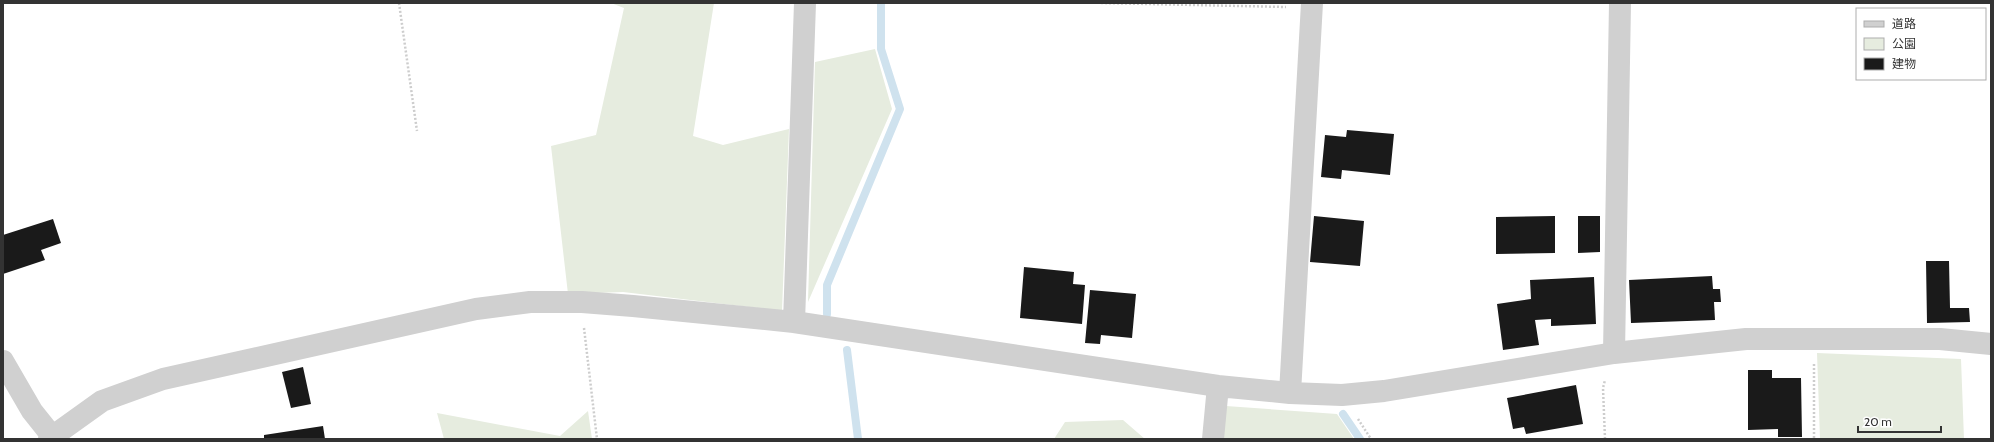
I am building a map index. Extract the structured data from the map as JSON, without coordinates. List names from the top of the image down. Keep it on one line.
{"legend":["道路","公園","建物"],"scale_bar":"20 m"}
